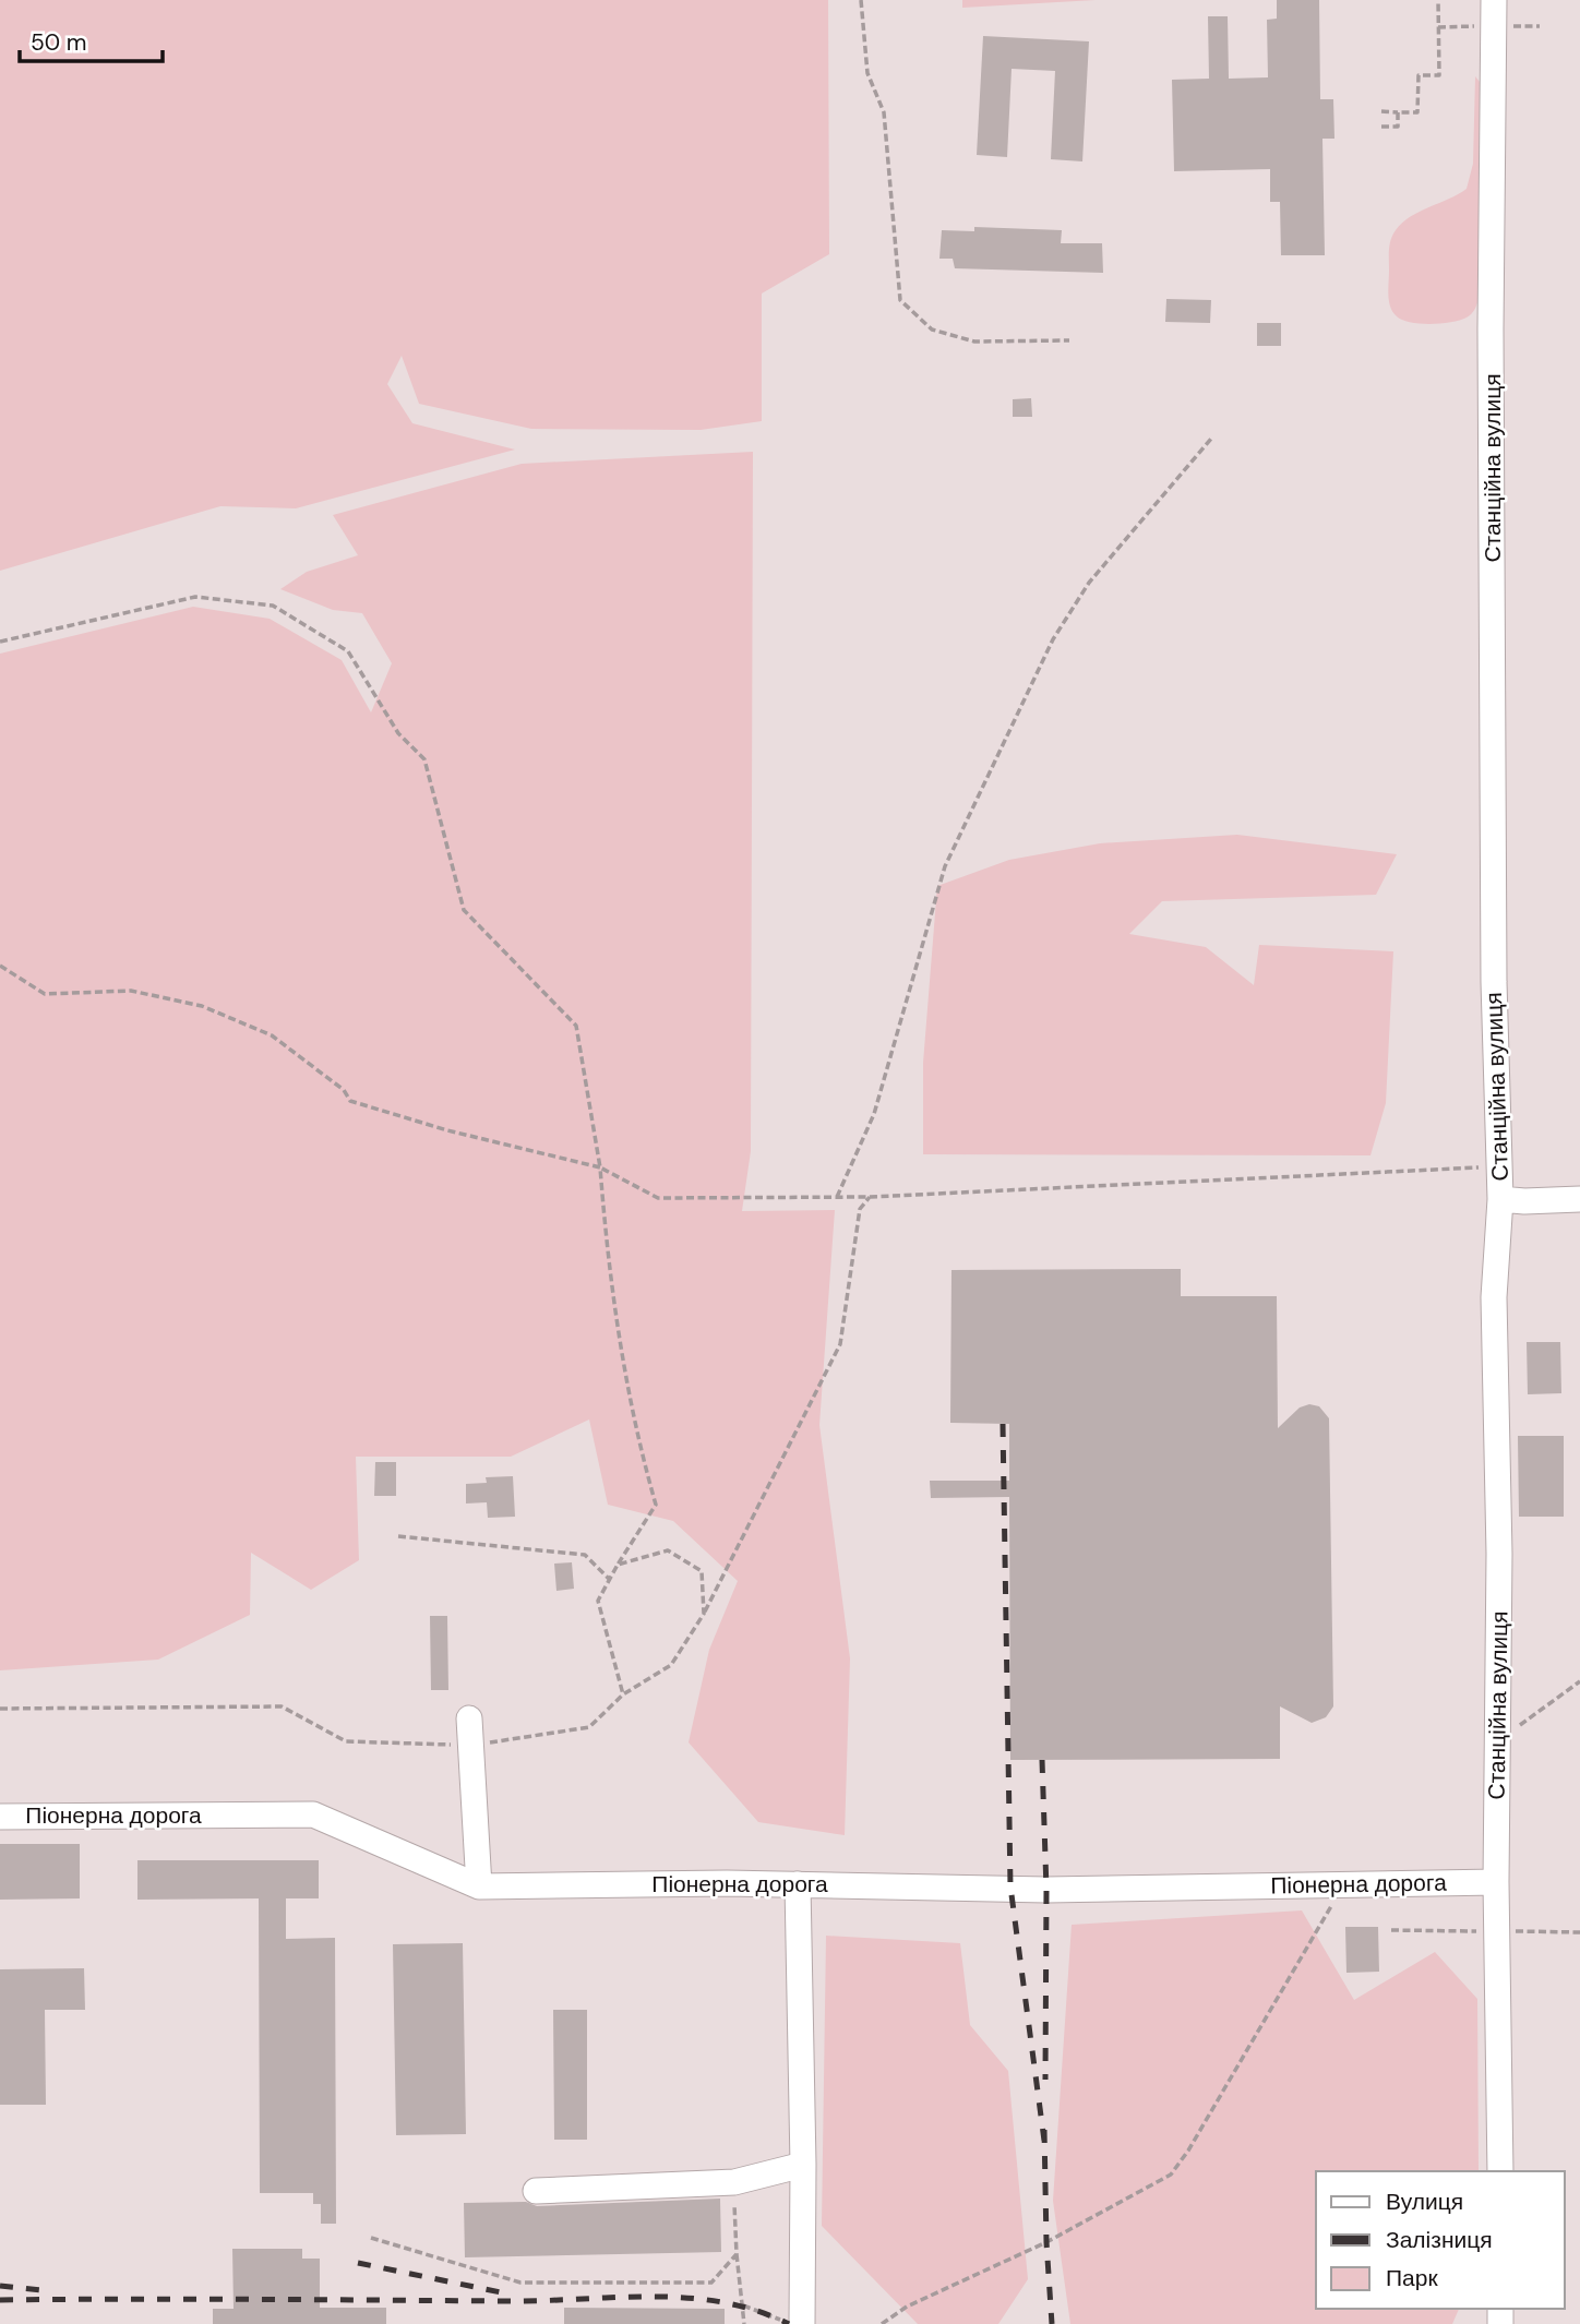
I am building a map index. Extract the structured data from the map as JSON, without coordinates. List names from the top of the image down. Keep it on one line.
{"streets":{"street":["Станційна вулиця","Піонерна дорога"]},"crossings":[["Станційна вулиця","Піонерна дорога"]],"legend":["Вулиця","Залізниця","Парк"],"scale_bar":"50 m"}
